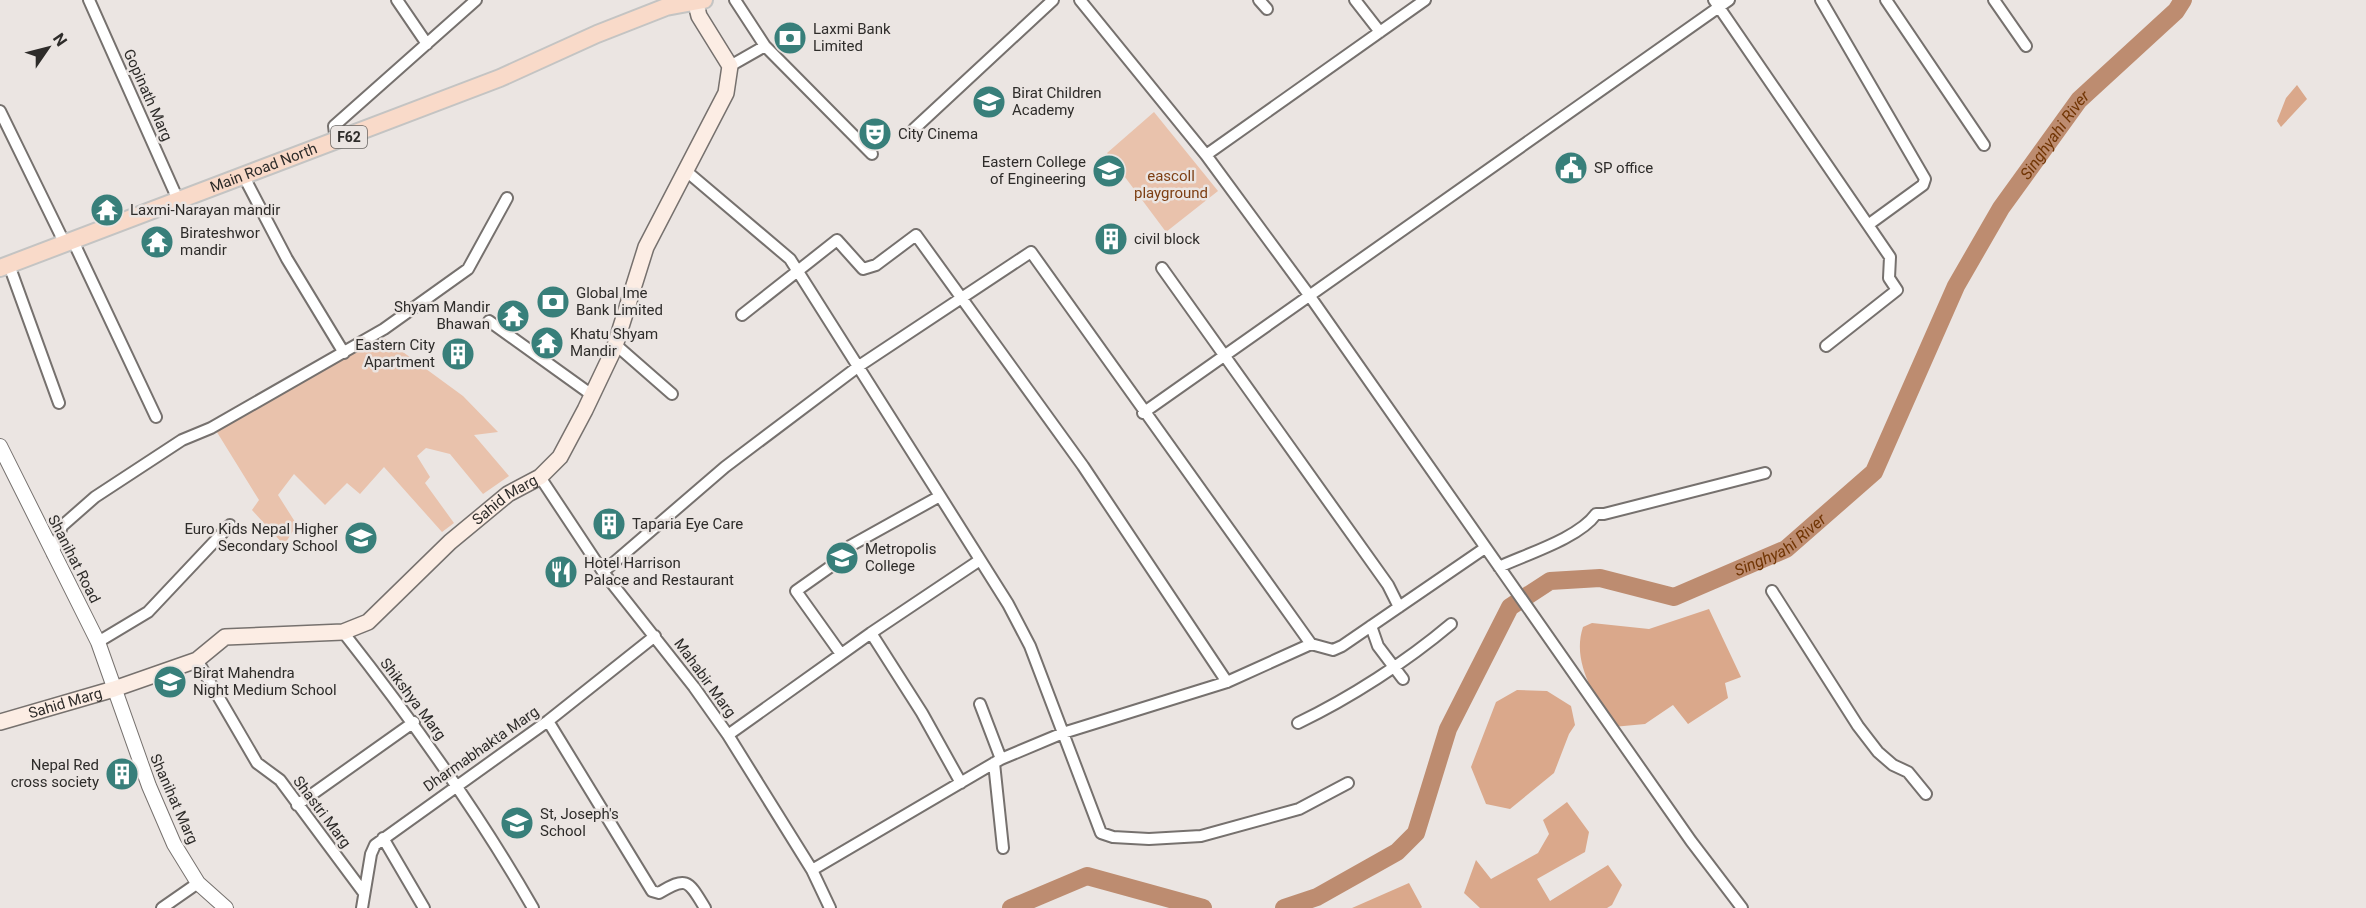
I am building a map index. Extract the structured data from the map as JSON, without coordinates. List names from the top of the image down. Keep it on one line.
{"streets":{"main road":["F62","Main Road North","Sahid Marg"],"street":["Gopinath Marg","Shanihat Road","Mahabir Marg","Shikshya Marg","Dharmabhakta Marg","Shanihat Marg","Shastri Marg"]},"crossings":[["Gopinath Marg","Main Road North"],["Sahid Marg","Shanihat Road"],["Sahid Marg","Mahabir Marg"],["Sahid Marg","Shikshya Marg"],["Sahid Marg","Shanihat Marg"],["Sahid Marg","Shastri Marg"],["Shanihat Road","Shanihat Marg"],["Mahabir Marg","Dharmabhakta Marg"],["Shikshya Marg","Dharmabhakta Marg"],["Dharmabhakta Marg","Shastri Marg"]],"water":["Singhyahi River"],"parks":["eascoll playground"],"places":{"bank":["Laxmi Bank Limited","Global Ime Bank Limited"],"school or university":["Birat Children Academy","Eastern College of Engineering","Euro Kids Nepal Higher Secondary School","Metropolis College","Birat Mahendra Night Medium School","St, Joseph's School"],"theatre":["City Cinema"],"public building":["SP office"],"temple":["Laxmi-Narayan mandir","Birateshwor mandir","Shyam Mandir Bhawan","Khatu Shyam Mandir"],"building":["civil block","Eastern City Apartment","Taparia Eye Care","Nepal Red cross society"],"restaurant":["Hotel Harrison Palace and Restaurant"]},"north":"top right"}
